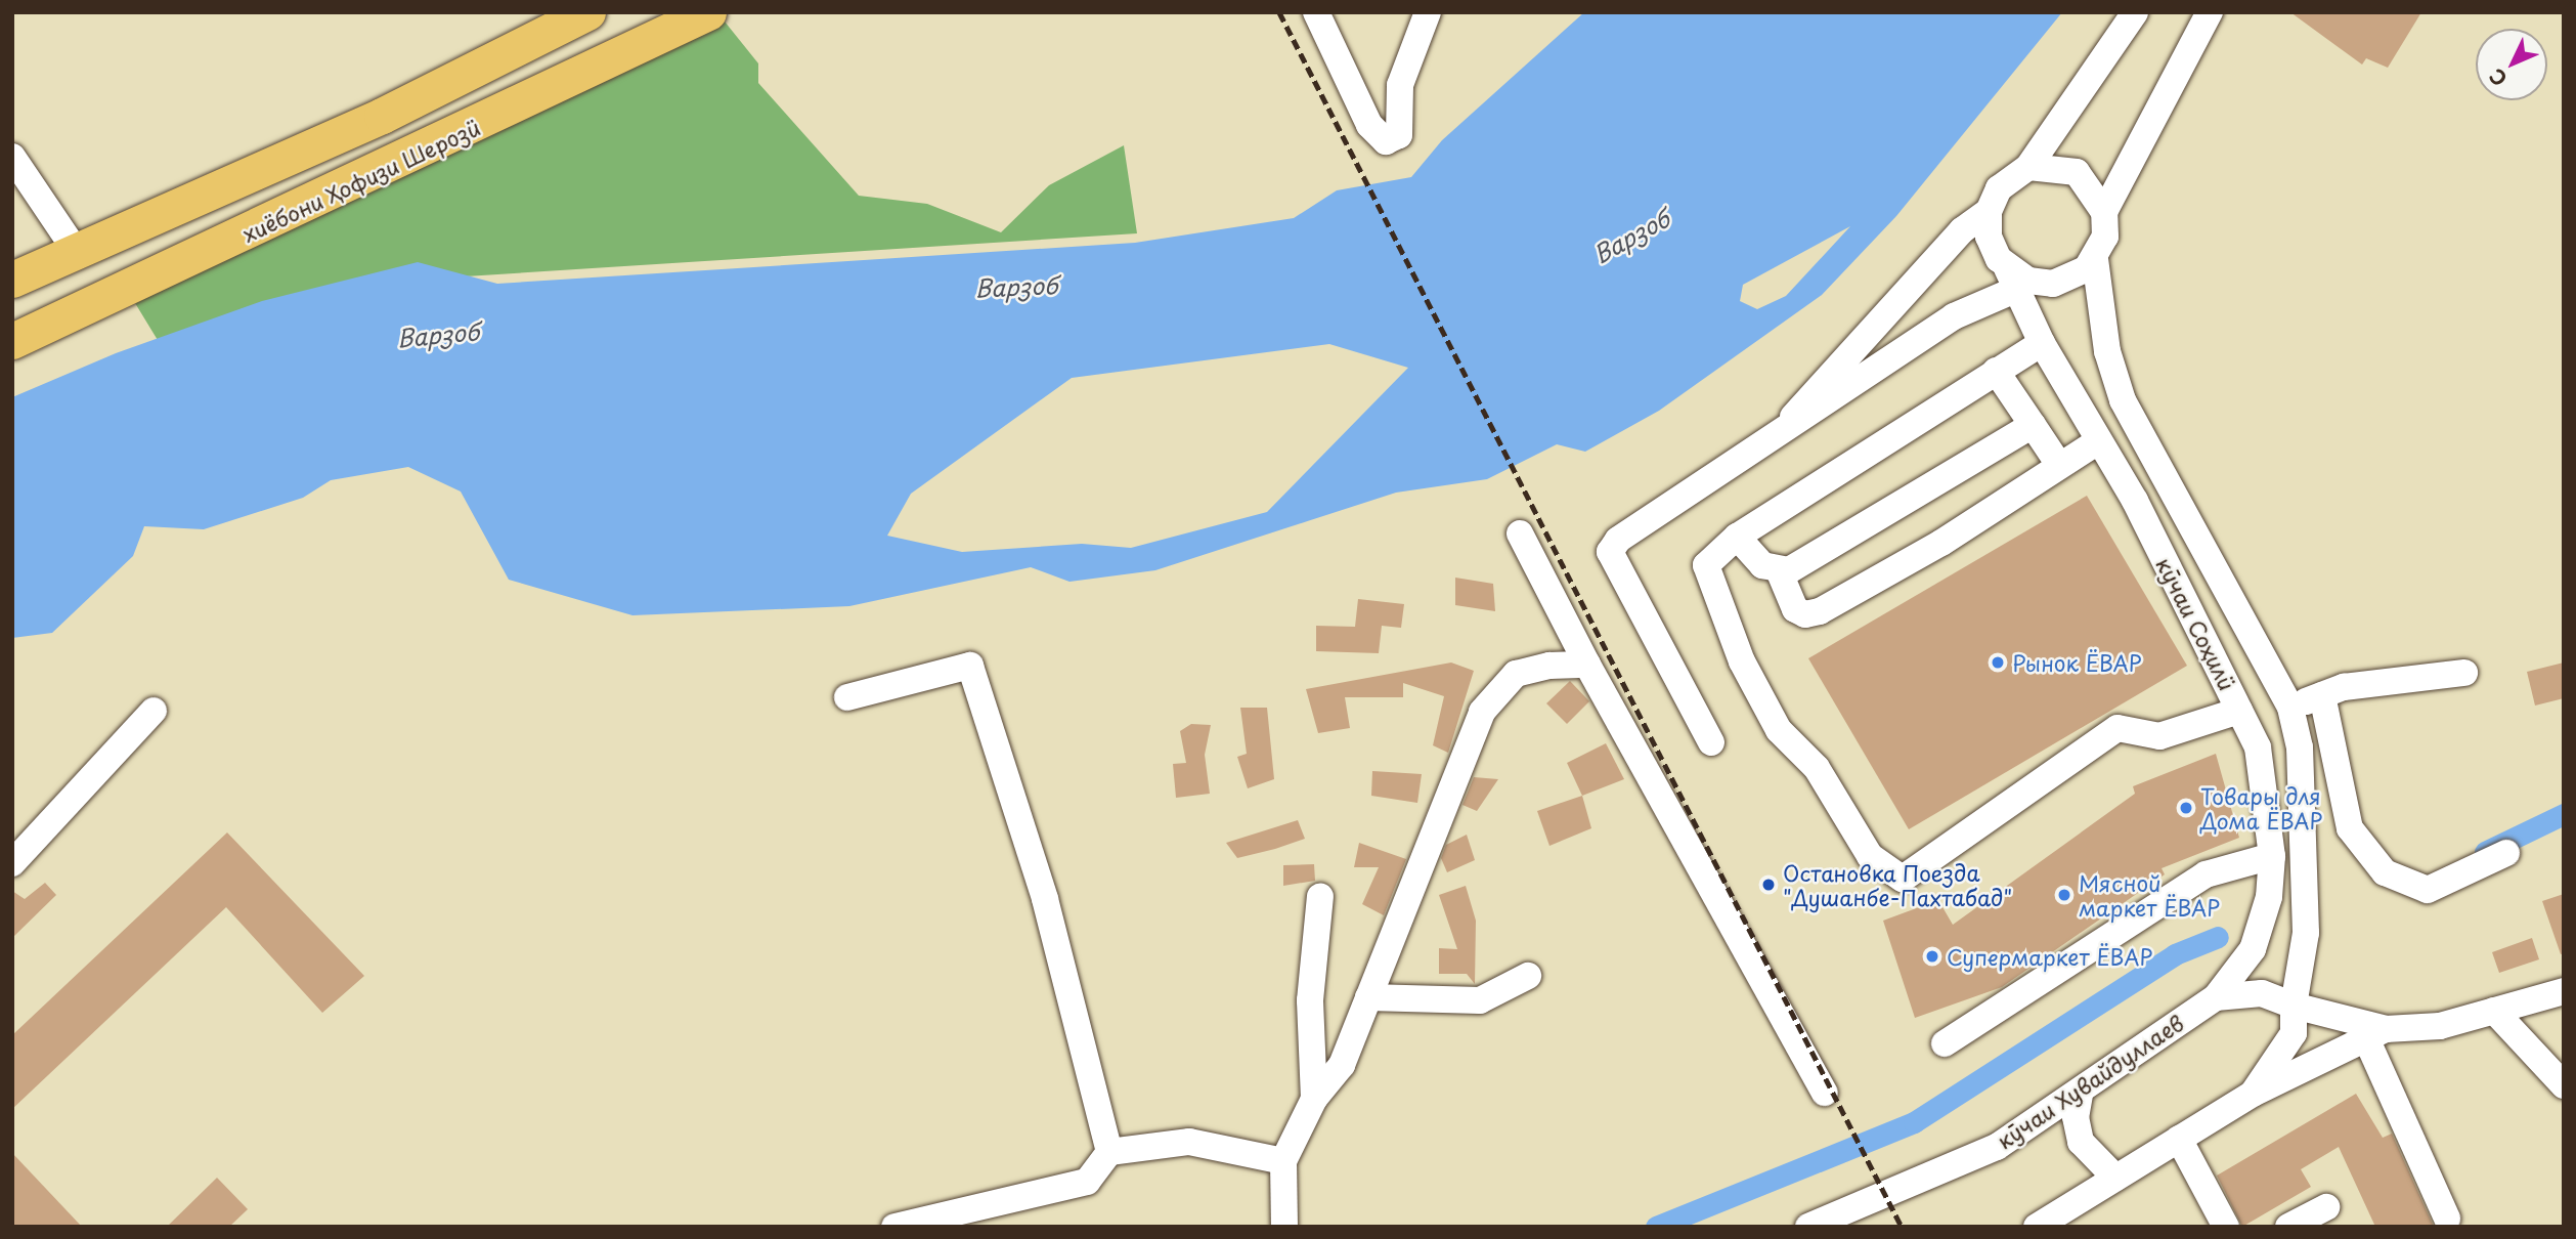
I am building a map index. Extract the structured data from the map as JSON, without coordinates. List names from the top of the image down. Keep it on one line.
{"streets":{"main road":["хиёбони Ҳофизи Шерозӣ"],"street":["кӯчаи Соҳилӣ","кӯчаи Хувайдуллаев"]},"crossings":[["кӯчаи Соҳилӣ","кӯчаи Хувайдуллаев"]],"water":["Варзоб"],"places":["Рынок ЁВАР","Товары для Дома ЁВАР","Остановка Поезда \"Душанбе-Пахтабад\"","Мясной маркет ЁВАР","Супермаркет ЁВАР"],"north":"bottom left"}
